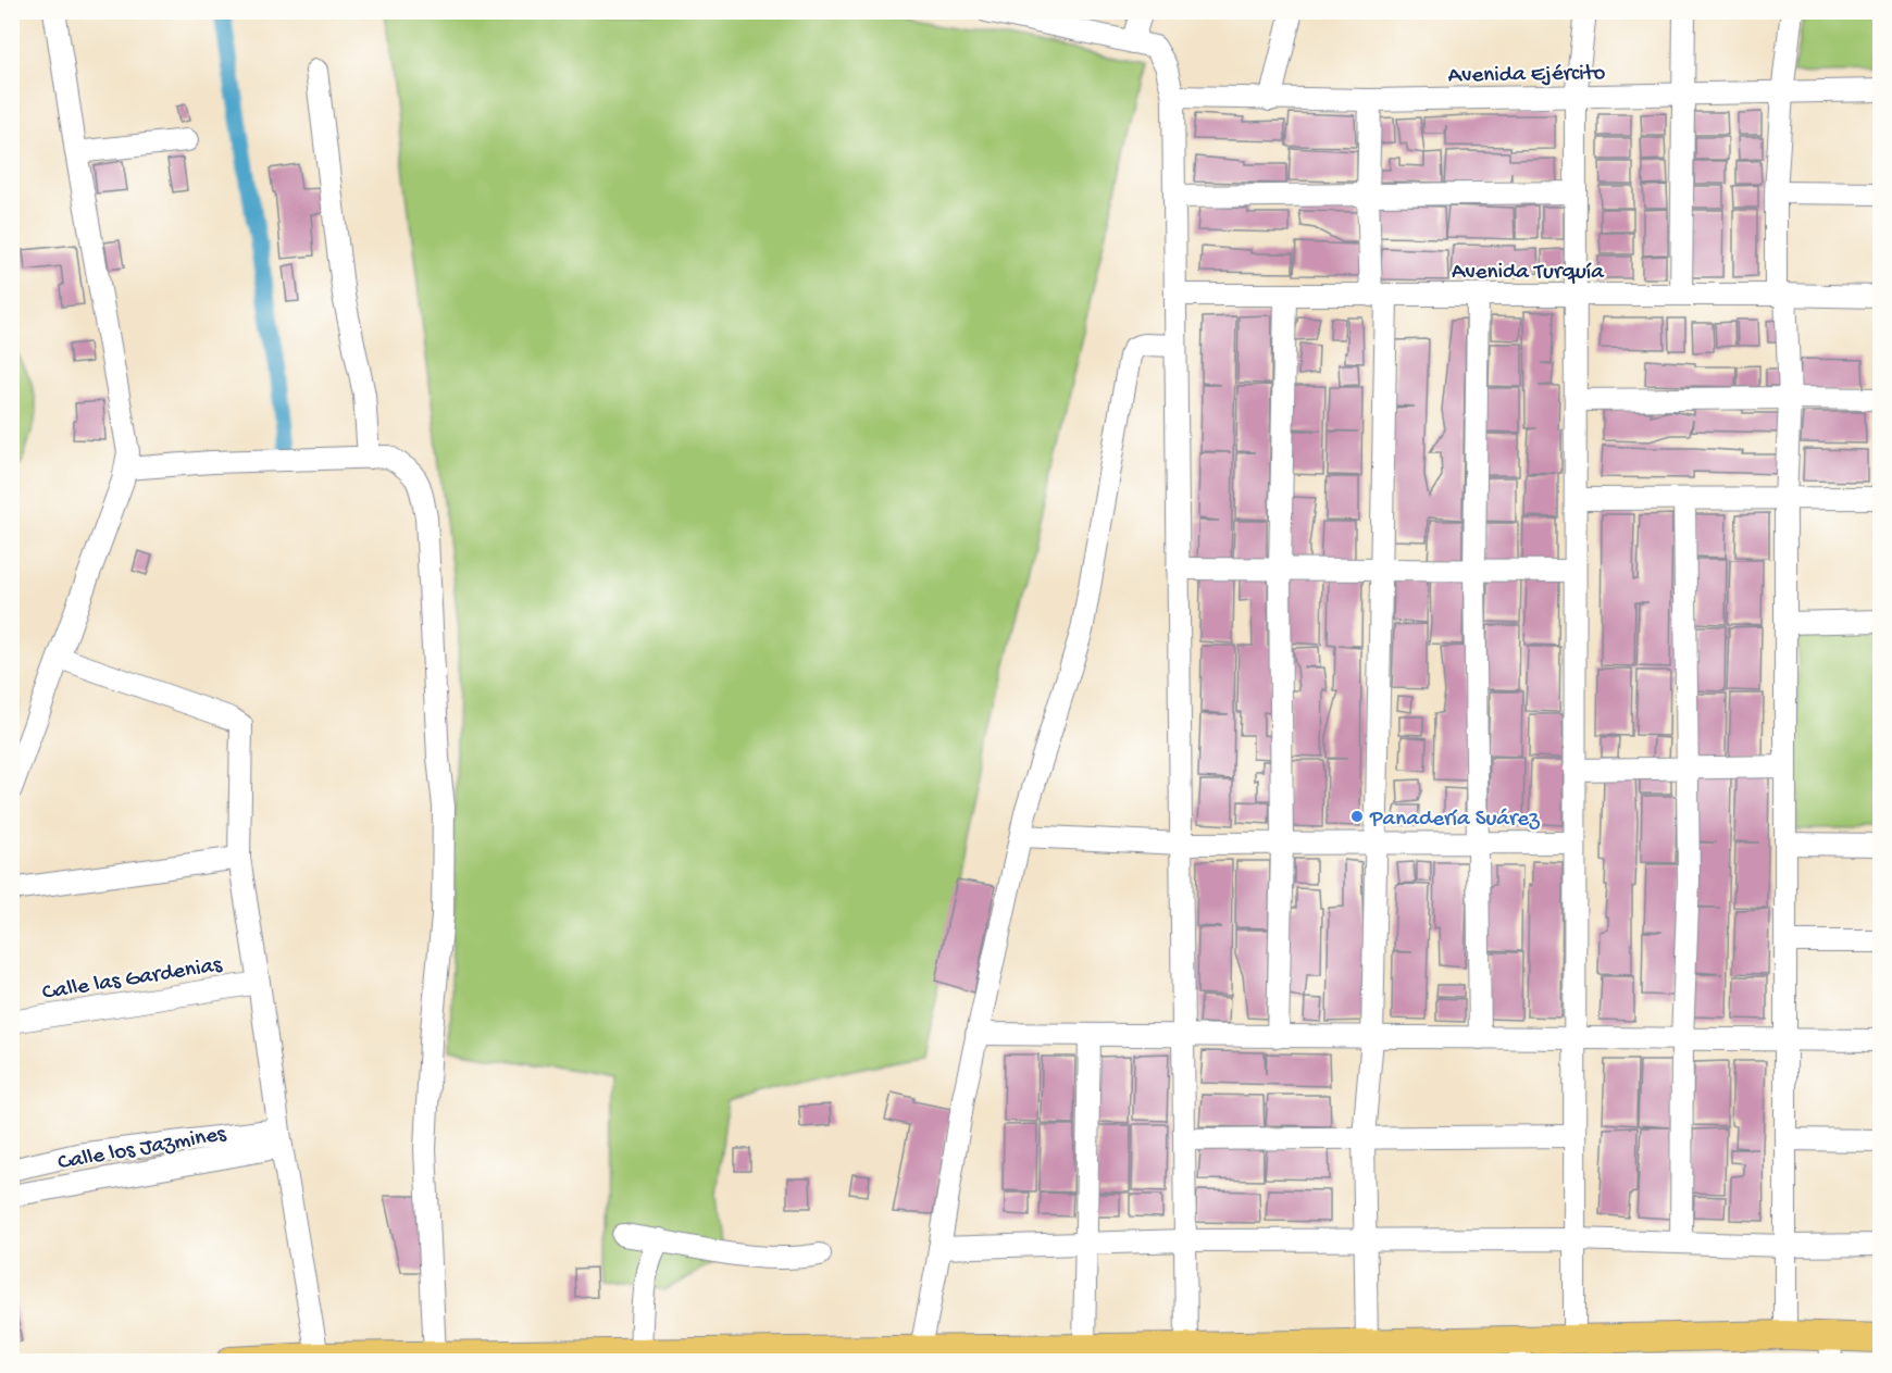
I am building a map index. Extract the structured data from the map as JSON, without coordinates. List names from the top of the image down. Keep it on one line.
{"streets":{"street":["Avenida Ejército","Avenida Turquía","Calle las Gardenias","Calle los Jazmines"]},"places":["Panadería Suárez"]}
